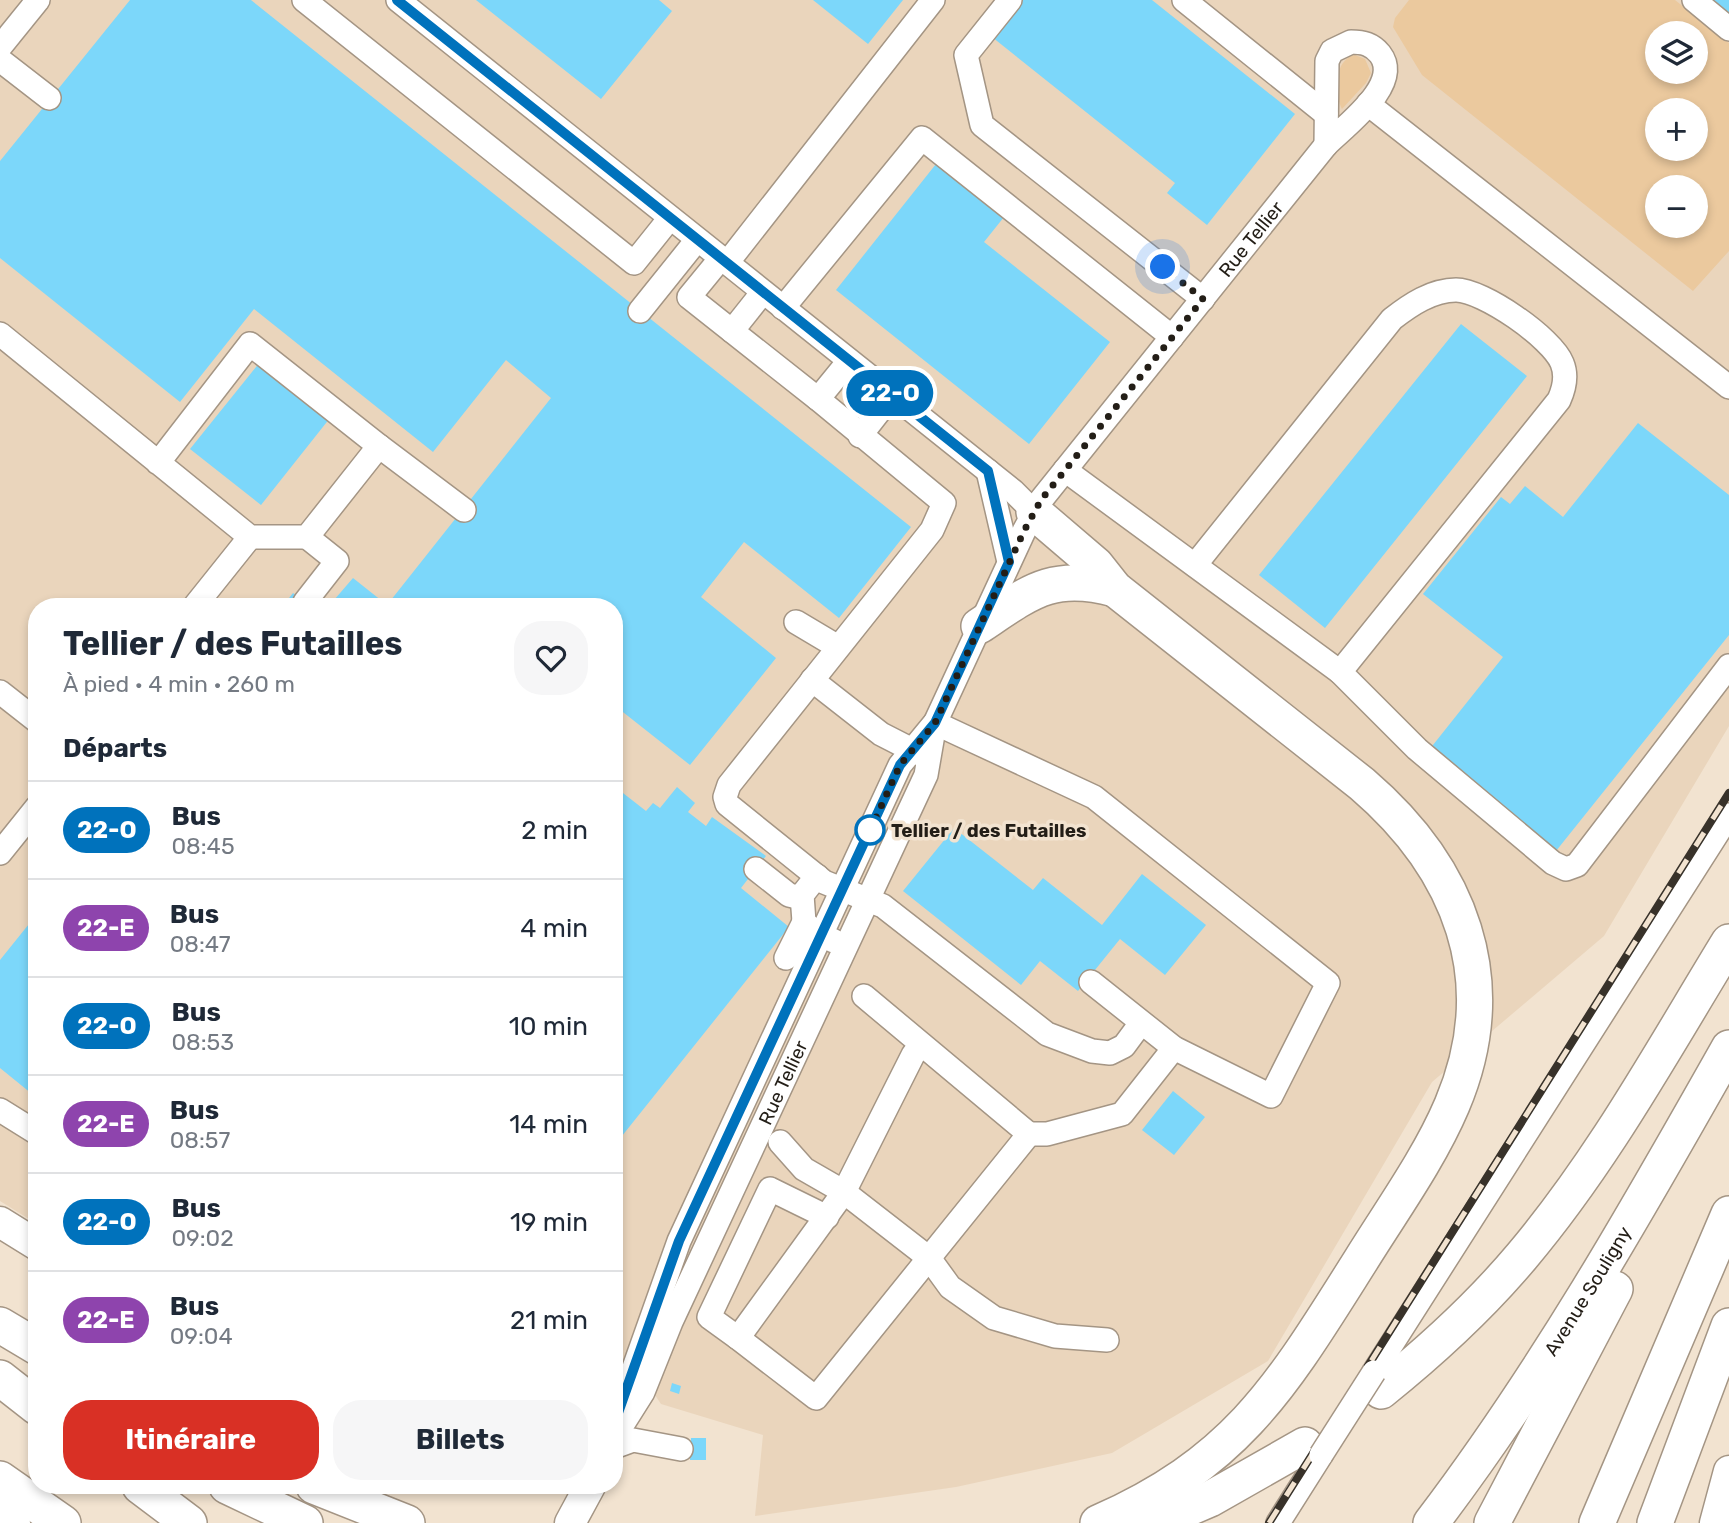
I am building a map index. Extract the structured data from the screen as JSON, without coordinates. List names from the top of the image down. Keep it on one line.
{"streets":{"highway":["Avenue Souligny"],"street":["Rue Tellier"]},"places":["Tellier / des Futailles"],"lines":["bus line 22-O"],"page":{"on_map":"22-O","map_buttons":["+","−"],"heading":[["Tellier / des Futailles","À pied · 4 min · 260 m"],"Départs"],"list":[{"mark":"22-O","name":"Bus","note":"08:45","value":"2 min"},{"mark":"22-E","name":"Bus","note":"08:47","value":"4 min"},{"mark":"22-O","name":"Bus","note":"08:53","value":"10 min"},{"mark":"22-E","name":"Bus","note":"08:57","value":"14 min"},{"mark":"22-O","name":"Bus","note":"09:02","value":"19 min"},{"mark":"22-E","name":"Bus","note":"09:04","value":"21 min"}],"buttons":["Itinéraire","Billets"]}}
